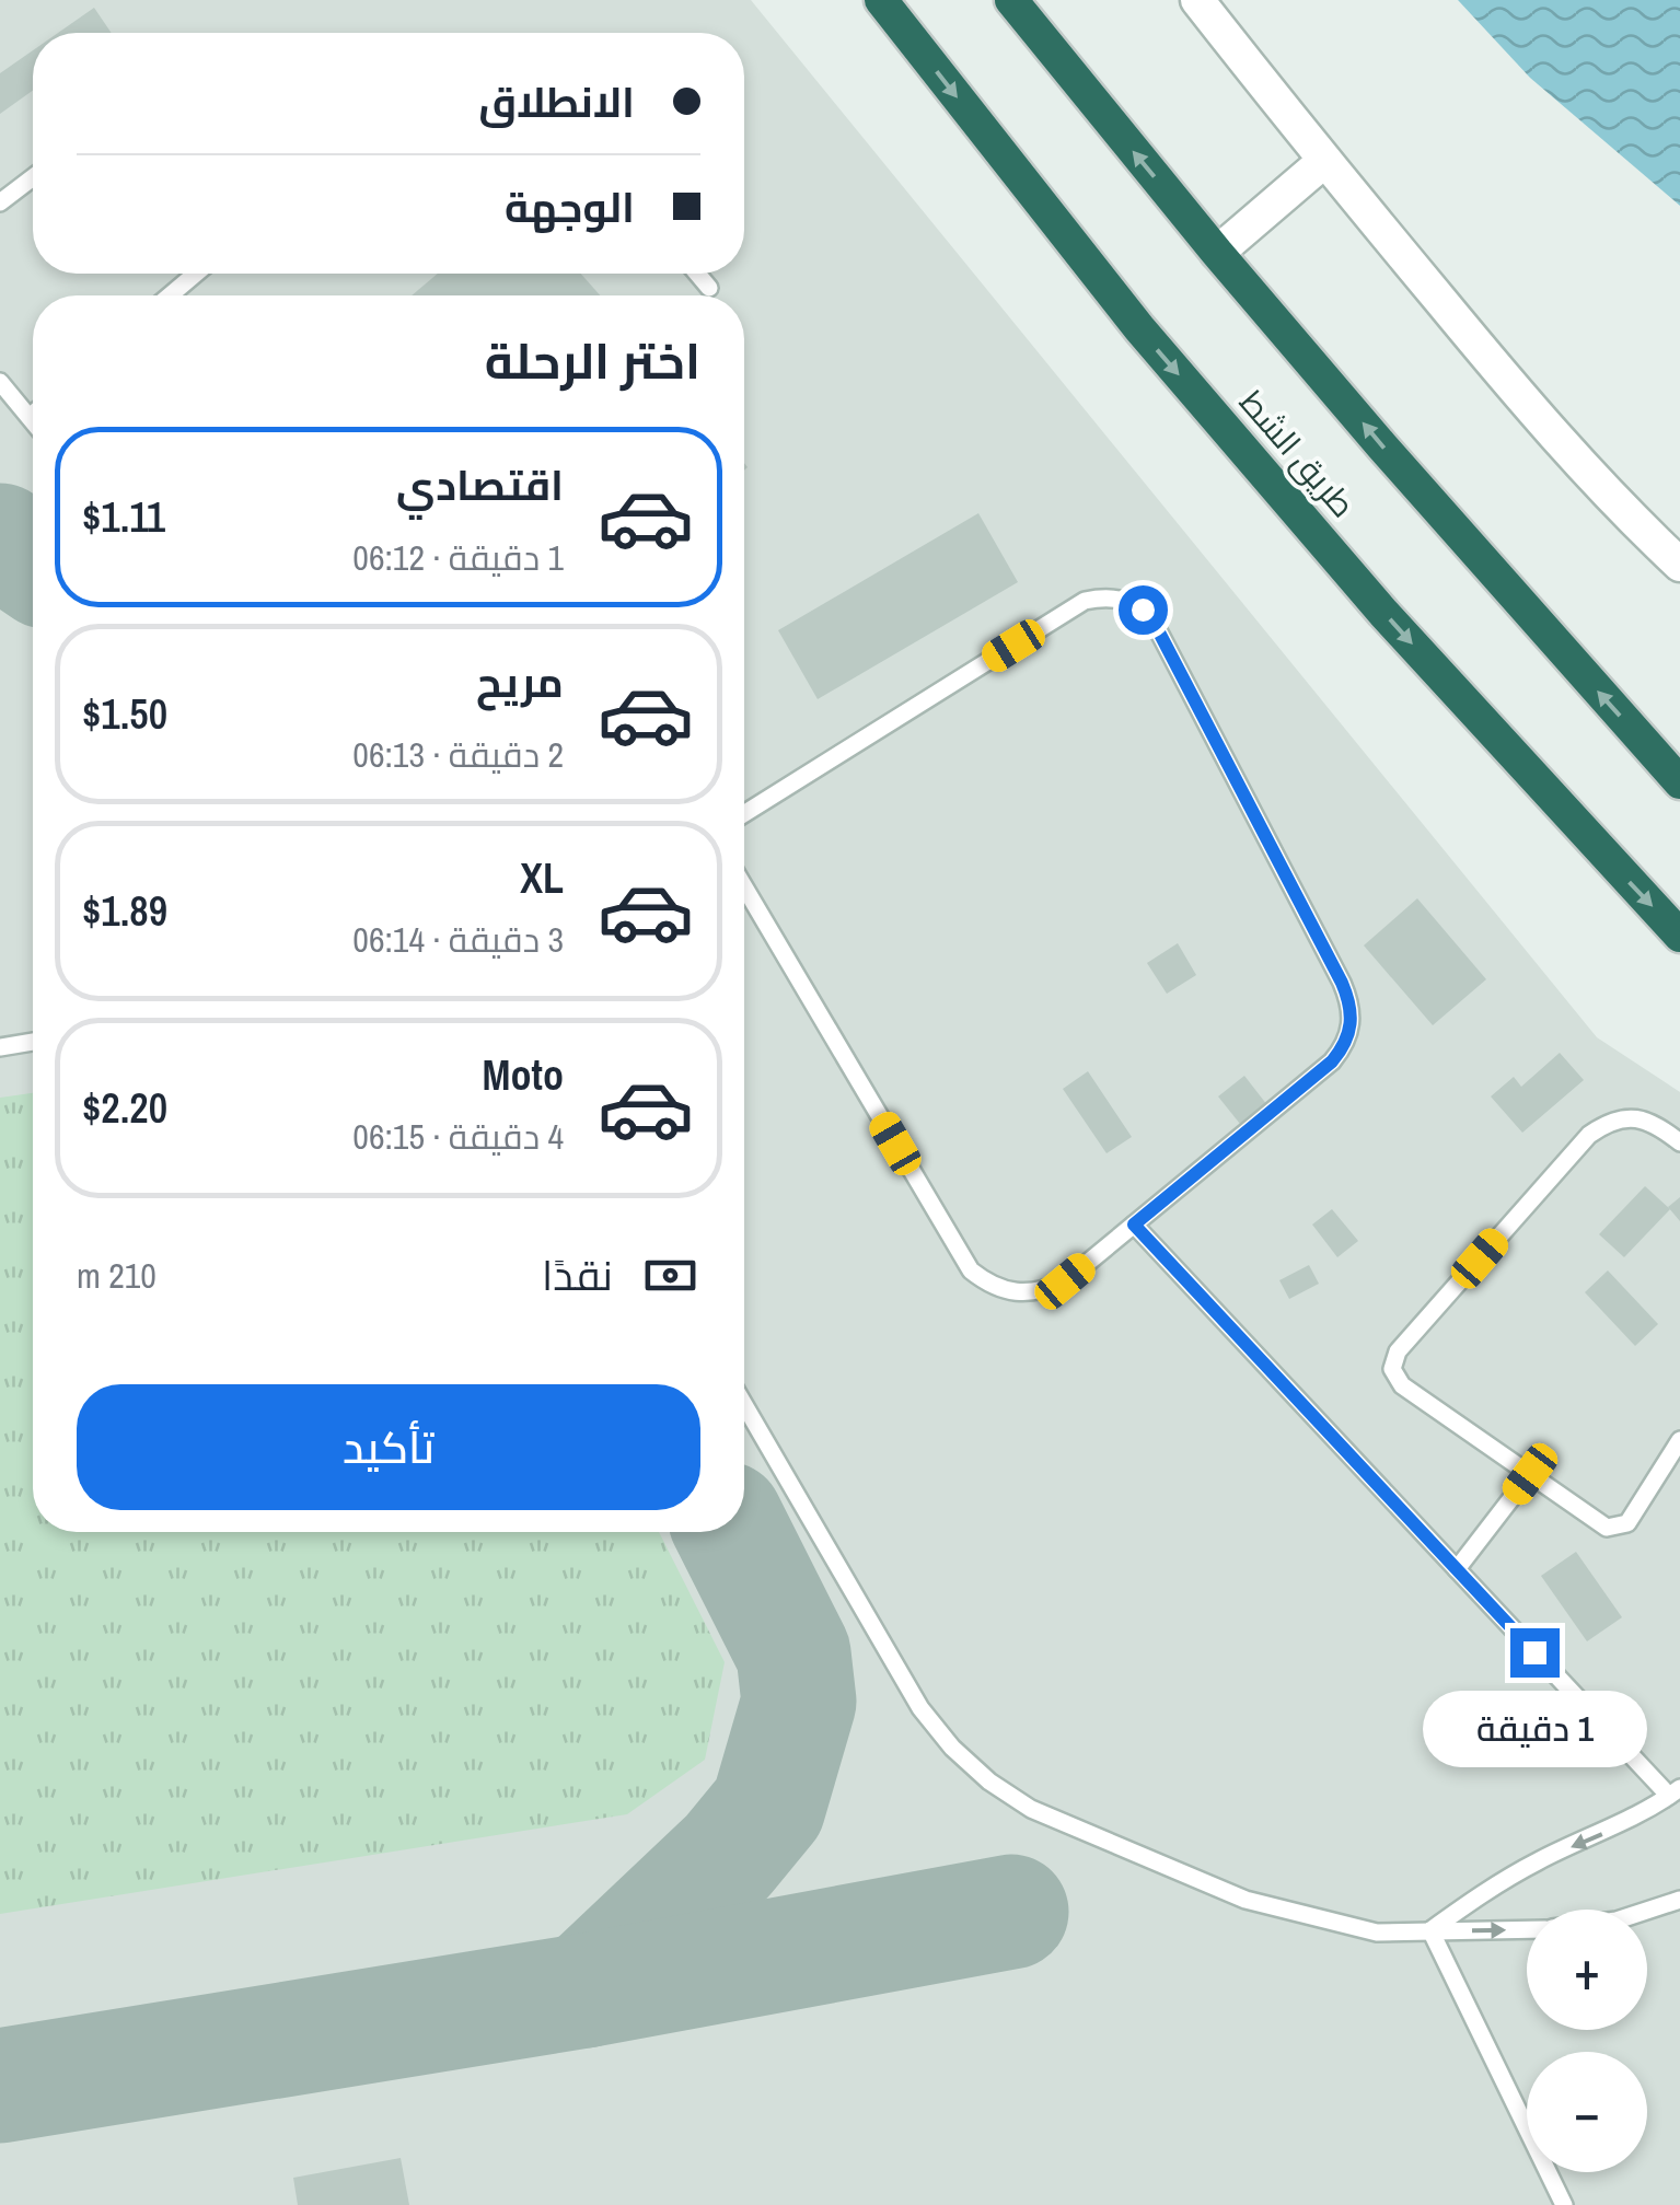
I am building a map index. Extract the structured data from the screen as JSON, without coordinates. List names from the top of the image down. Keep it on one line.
{"streets":{"highway":["طريق الشط"]},"page":{"banner":["الانطلاق","الوجهة"],"heading":"اختر الرحلة","list":[{"name":"اقتصادي","note":"1 دقيقة · 06:12","value":"$1.11"},{"name":"مريح","note":"2 دقيقة · 06:13","value":"$1.50"},{"name":"XL","note":"3 دقيقة · 06:14","value":"$1.89"},{"name":"Moto","note":"4 دقيقة · 06:15","value":"$2.20"}],"pay":["نقدًا","210 m"],"buttons":"تأكيد","bubble":"1 دقيقة","map_buttons":["+","−"]}}
